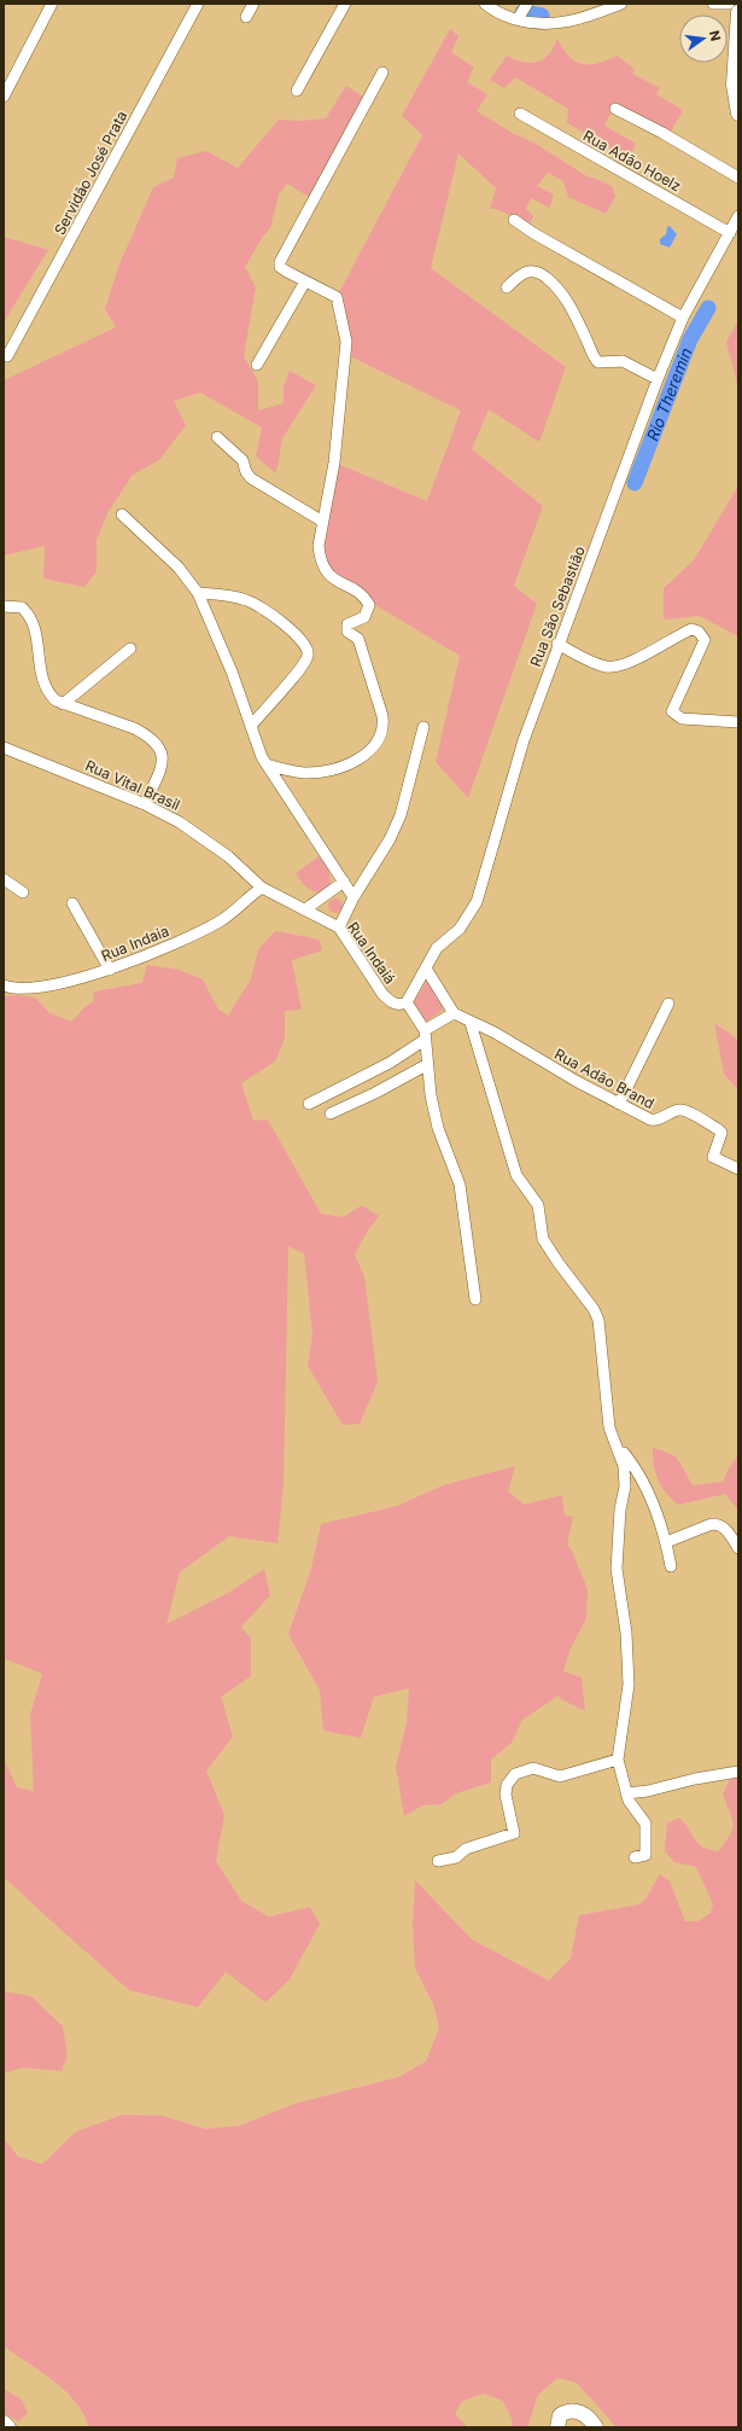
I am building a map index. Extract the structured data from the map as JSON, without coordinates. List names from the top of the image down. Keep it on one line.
{"streets":{"street":["Rua Adão Hoelz","Servidão José Prata","Rua São Sebastião","Rua Vital Brasil","Rua Indaia","Rua Indaiá","Rua Adão Brand"]},"crossings":[["Rua Adão Hoelz","Rua São Sebastião"],["Rua São Sebastião","Rua Indaiá"],["Rua Vital Brasil","Rua Indaia"],["Rua Vital Brasil","Rua Indaiá"],["Rua Indaia","Rua Indaiá"]],"water":["Rio Theremin"],"north":"right"}
